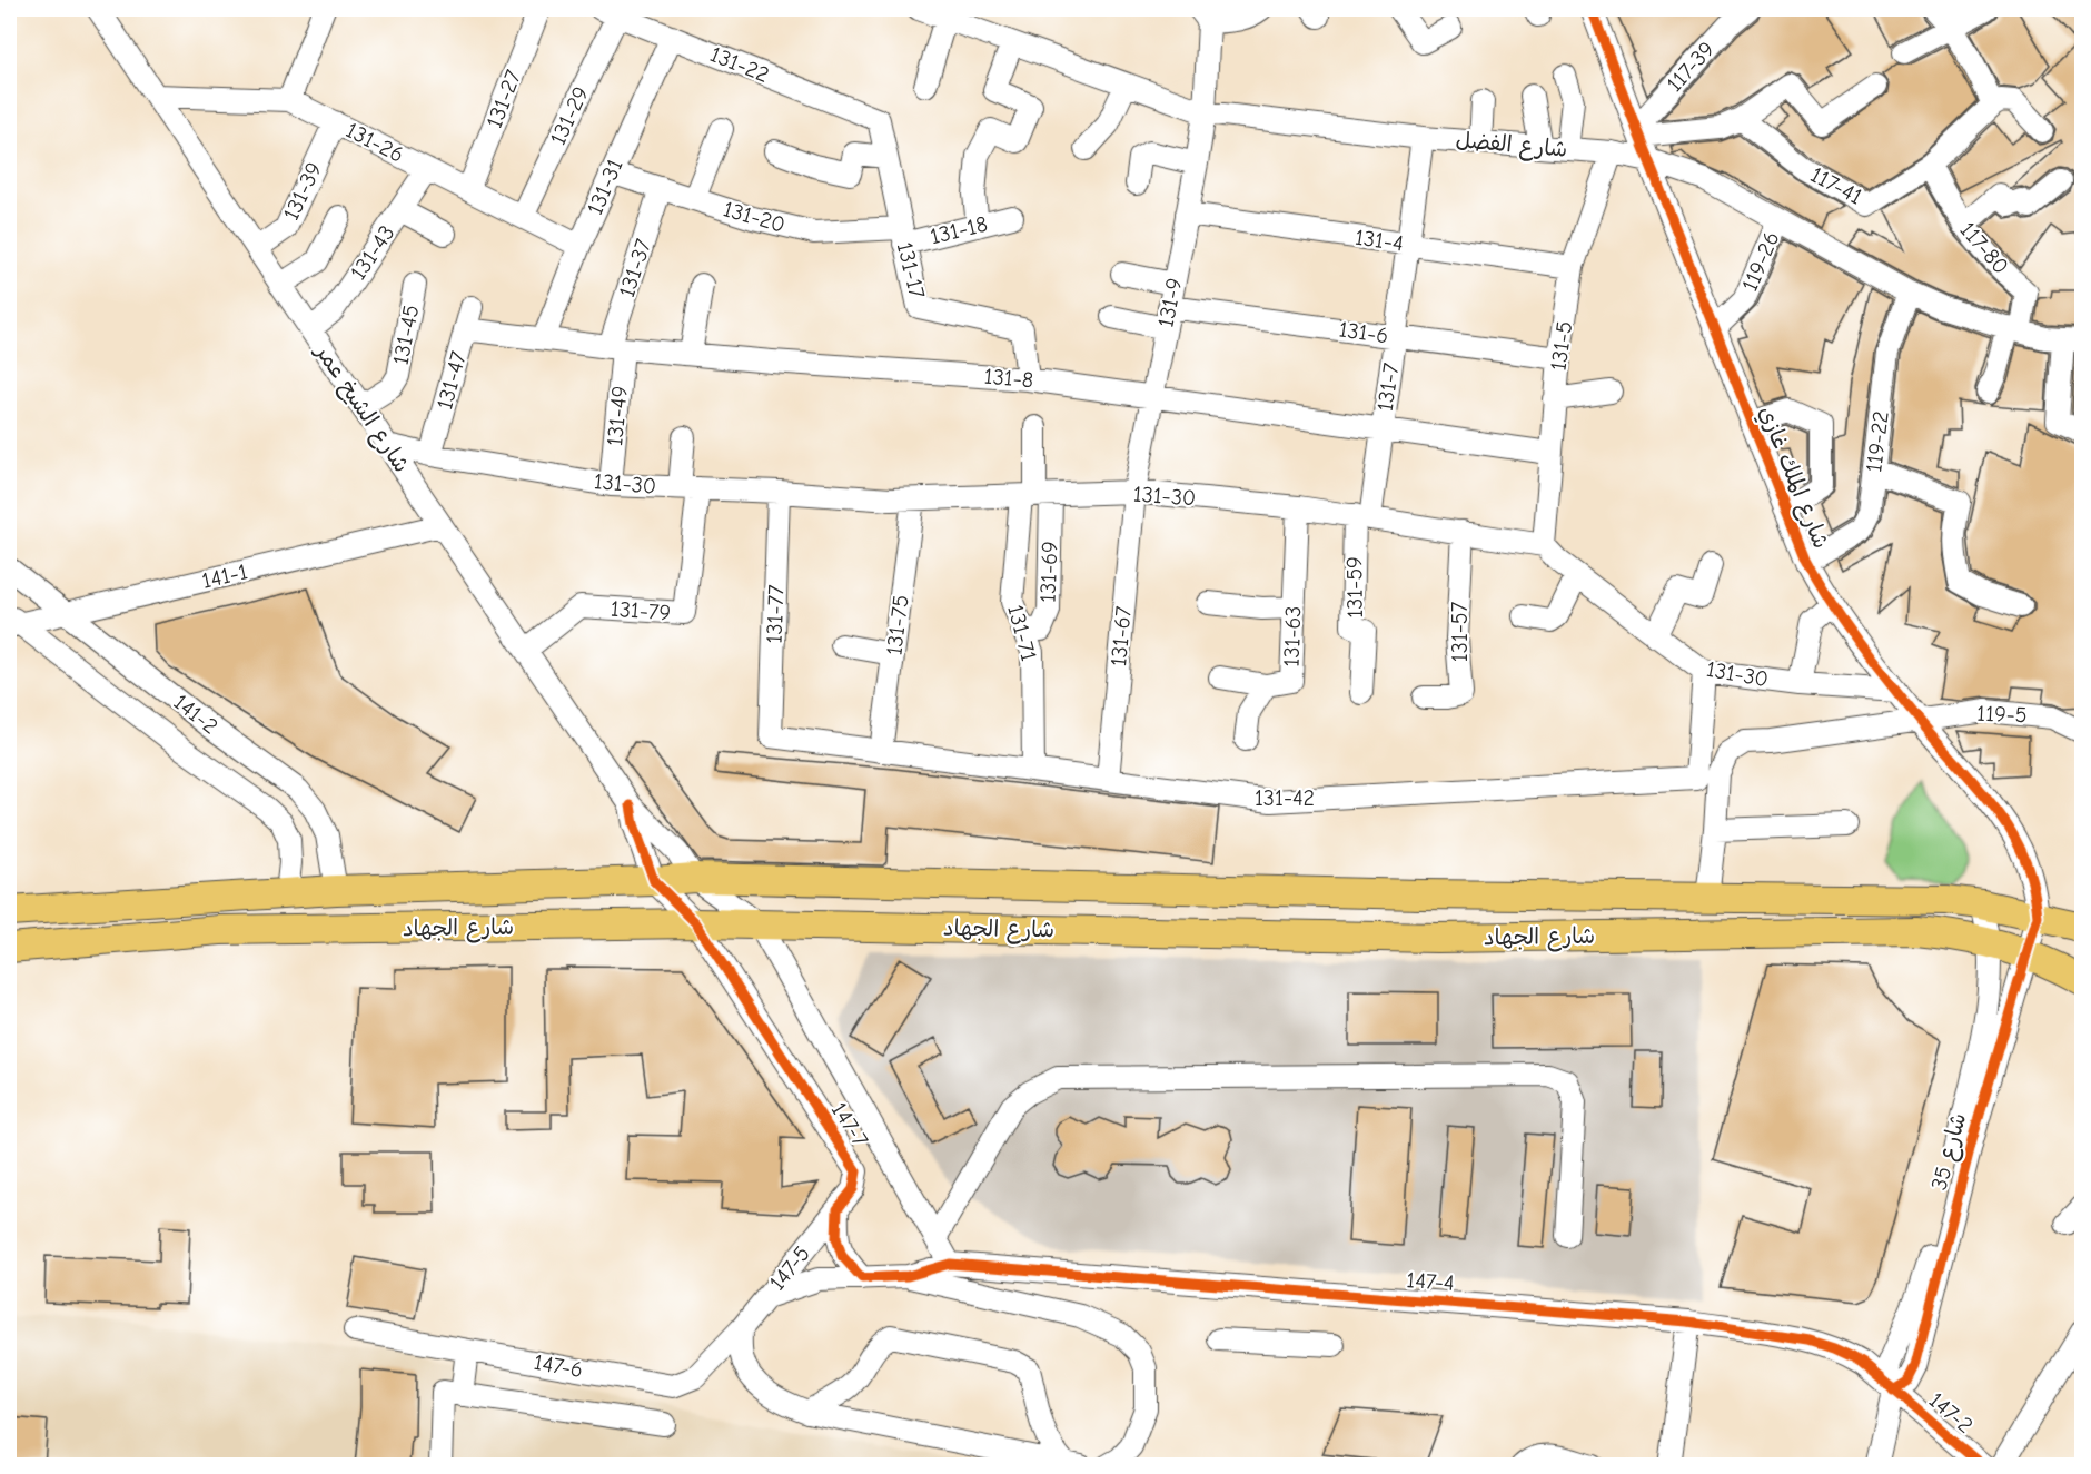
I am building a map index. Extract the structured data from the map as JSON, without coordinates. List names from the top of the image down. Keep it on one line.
{"streets":{"main road":["شارع الجهاد"],"street":["131-22","117-39","131-27","131-29","131-26","شارع الفضل","117-41","131-31","131-39","131-20","131-18","131-4","117-80","131-43","119-26","131-37","131-17","131-9","131-6","131-45","131-5","131-8","131-47","131-7","شارع الشيخ عمر","131-49","119-22","شارع الملك غازي","131-30","131-69","141-1","131-59","131-79","131-77","131-75","131-57","131-71","131-67","131-63","141-2","119-5","131-42","147-7","شارع 35","147-5","147-4","147-6","147-2"]},"crossings":[["131-22","131-29"],["131-22","131-31"],["131-22","131-17"],["117-39","شارع الملك غازي"],["131-27","131-26"],["131-29","131-26"],["131-26","131-31"],["131-26","131-39"],["131-26","131-43"],["131-26","شارع الشيخ عمر"],["شارع الفضل","117-80"],["شارع الفضل","119-26"],["شارع الفضل","131-9"],["شارع الفضل","131-5"],["شارع الفضل","131-7"],["شارع الفضل","119-22"],["شارع الفضل","شارع الملك غازي"],["117-41","117-80"],["131-31","131-20"],["131-31","131-8"],["131-39","شارع الشيخ عمر"],["131-20","131-18"],["131-20","131-37"],["131-20","131-17"],["131-18","131-17"],["131-4","131-9"],["131-4","131-5"],["131-4","131-7"],["131-43","شارع الشيخ عمر"],["119-26","شارع الملك غازي"],["131-37","131-8"],["131-37","131-49"],["131-17","131-8"],["131-9","131-6"],["131-9","131-8"],["131-9","131-30"],["131-9","131-67"],["131-6","131-5"],["131-6","131-7"],["131-45","شارع الشيخ عمر"],["131-5","131-8"],["131-5","131-30"],["131-8","131-47"],["131-8","131-7"],["131-8","131-49"],["131-47","131-30"],["131-7","131-30"],["131-7","131-59"],["شارع الشيخ عمر","131-30"],["شارع الشيخ عمر","141-1"],["شارع الشيخ عمر","131-79"],["شارع الشيخ عمر","شارع الجهاد"],["شارع الشيخ عمر","147-7"],["131-49","131-30"],["119-22","شارع الملك غازي"],["شارع الملك غازي","131-30"],["شارع الملك غازي","119-5"],["شارع الملك غازي","شارع 35"],["131-30","131-69"],["131-30","131-59"],["131-30","131-79"],["131-30","131-77"],["131-30","131-75"],["131-30","131-57"],["131-30","131-71"],["131-30","131-67"],["131-30","131-63"],["131-30","131-42"],["131-69","131-71"],["141-1","141-2"],["131-77","131-42"],["131-75","131-42"],["131-71","131-42"],["131-67","131-42"],["141-2","شارع الجهاد"],["119-5","شارع الجهاد"],["شارع الجهاد","147-7"],["شارع الجهاد","شارع 35"],["147-7","147-5"],["147-7","147-4"],["شارع 35","147-4"],["شارع 35","147-2"],["147-5","147-6"],["147-4","147-2"]]}
